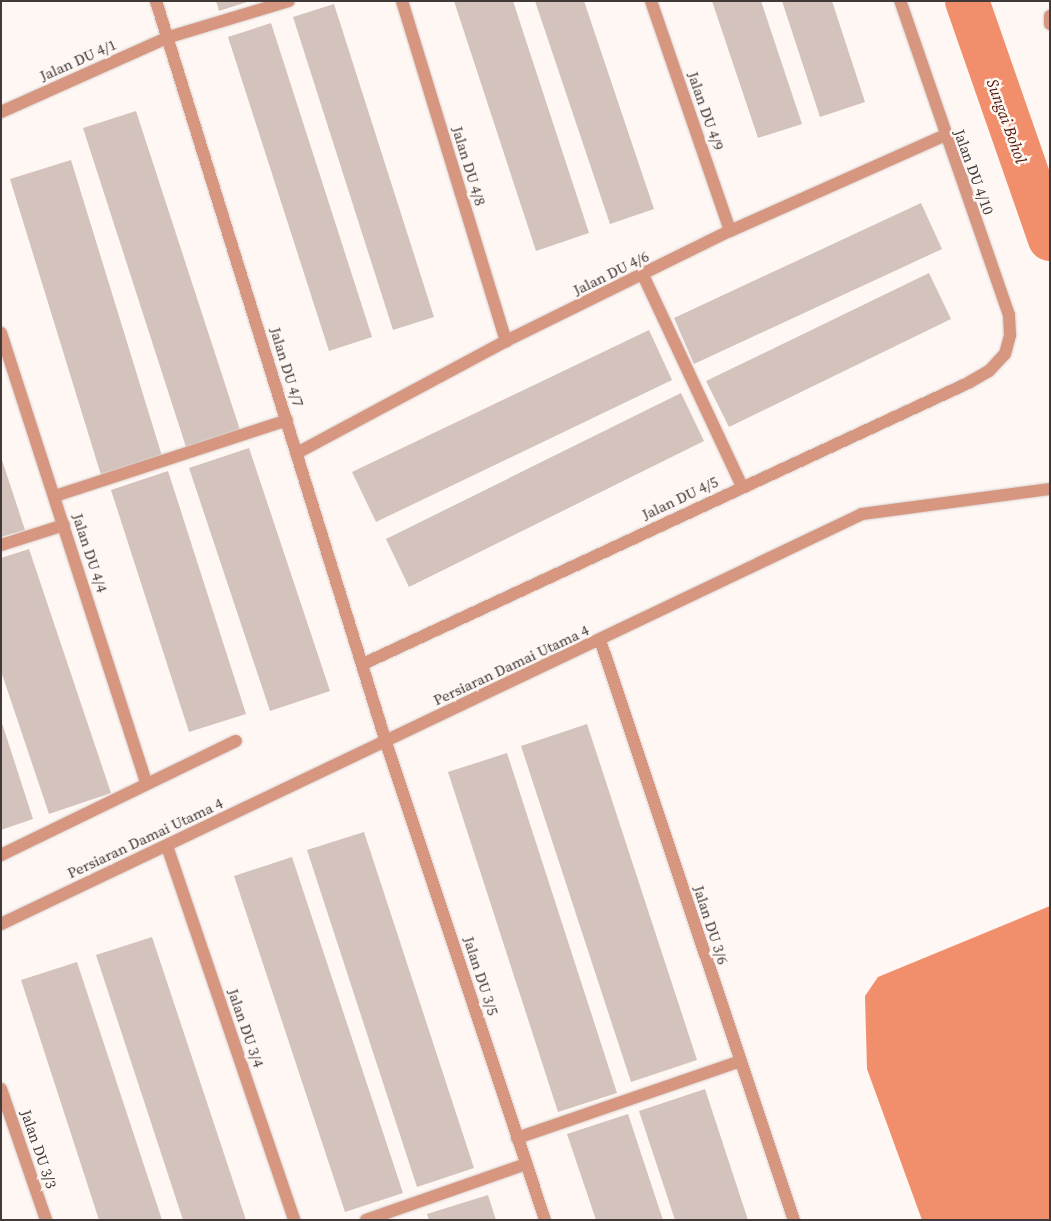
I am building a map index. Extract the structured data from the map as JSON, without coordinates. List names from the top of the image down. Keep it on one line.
{"streets":{"street":["Jalan DU 4/1","Jalan DU 4/9","Jalan DU 4/8","Jalan DU 4/10","Jalan DU 4/6","Jalan DU 4/7","Jalan DU 4/5","Jalan DU 4/4","Persiaran Damai Utama 4","Jalan DU 3/6","Jalan DU 3/5","Jalan DU 3/4","Jalan DU 3/3"]},"crossings":[["Jalan DU 4/1","Jalan DU 4/7"],["Jalan DU 4/9","Jalan DU 4/6"],["Jalan DU 4/8","Jalan DU 4/6"],["Jalan DU 4/10","Jalan DU 4/6"],["Jalan DU 4/10","Jalan DU 4/5"],["Jalan DU 4/6","Jalan DU 4/7"],["Jalan DU 4/7","Jalan DU 4/5"],["Jalan DU 4/7","Persiaran Damai Utama 4"],["Jalan DU 4/7","Jalan DU 3/5"],["Persiaran Damai Utama 4","Jalan DU 3/6"],["Persiaran Damai Utama 4","Jalan DU 3/5"],["Persiaran Damai Utama 4","Jalan DU 3/4"]],"water":["Sungai Bohol"]}
